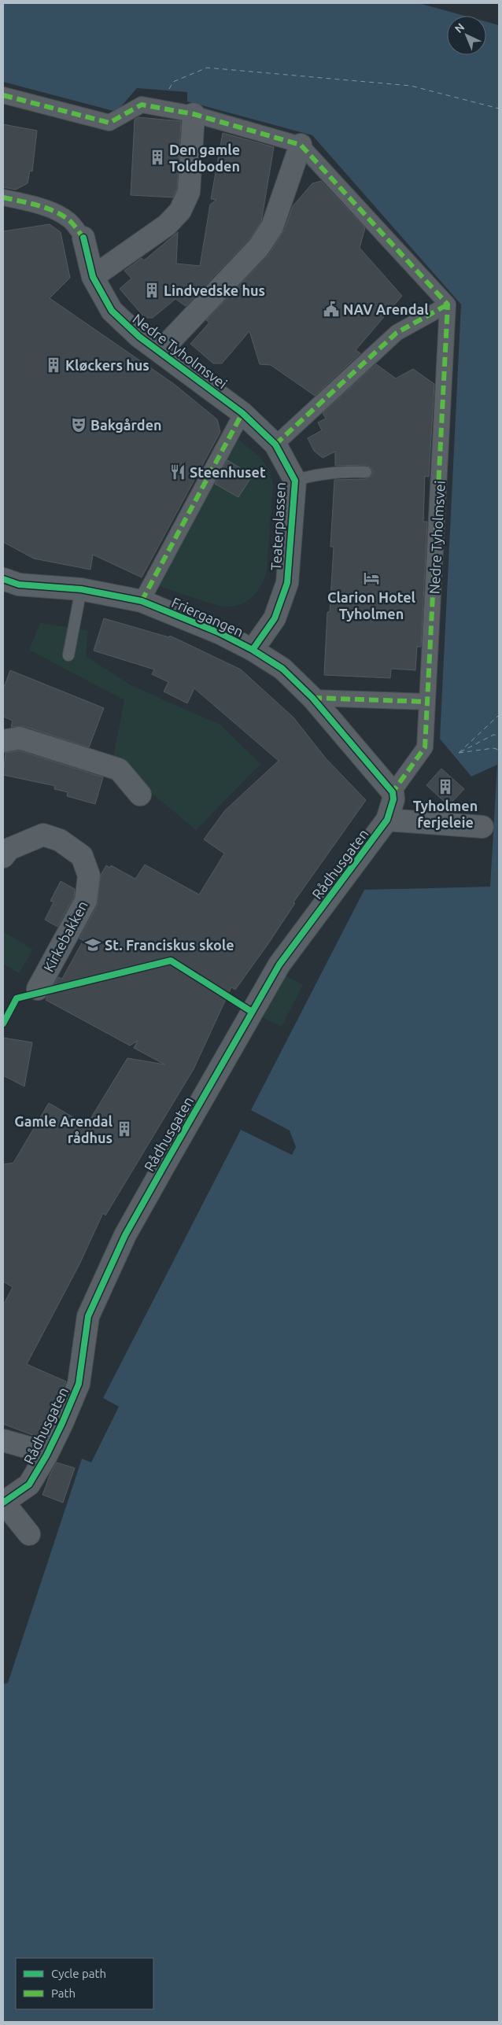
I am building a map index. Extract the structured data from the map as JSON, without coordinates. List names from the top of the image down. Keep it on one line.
{"streets":{"street":["Nedre Tyholmsvei","Teaterplassen","Friergangen","Rådhusgaten","Kirkebakken"]},"crossings":[["Nedre Tyholmsvei","Teaterplassen"],["Nedre Tyholmsvei","Friergangen"],["Nedre Tyholmsvei","Rådhusgaten"],["Teaterplassen","Friergangen"],["Friergangen","Rådhusgaten"]],"places":{"building":["Den gamle Toldboden","Lindvedske hus","Kløckers hus","Tyholmen ferjeleie","Gamle Arendal rådhus"],"public building":["NAV Arendal"],"theatre":["Bakgården"],"restaurant":["Steenhuset"],"hotel":["Clarion Hotel Tyholmen"],"school or university":["St. Franciskus skole"]},"legend":["Cycle path","Path"],"north":"top left"}
